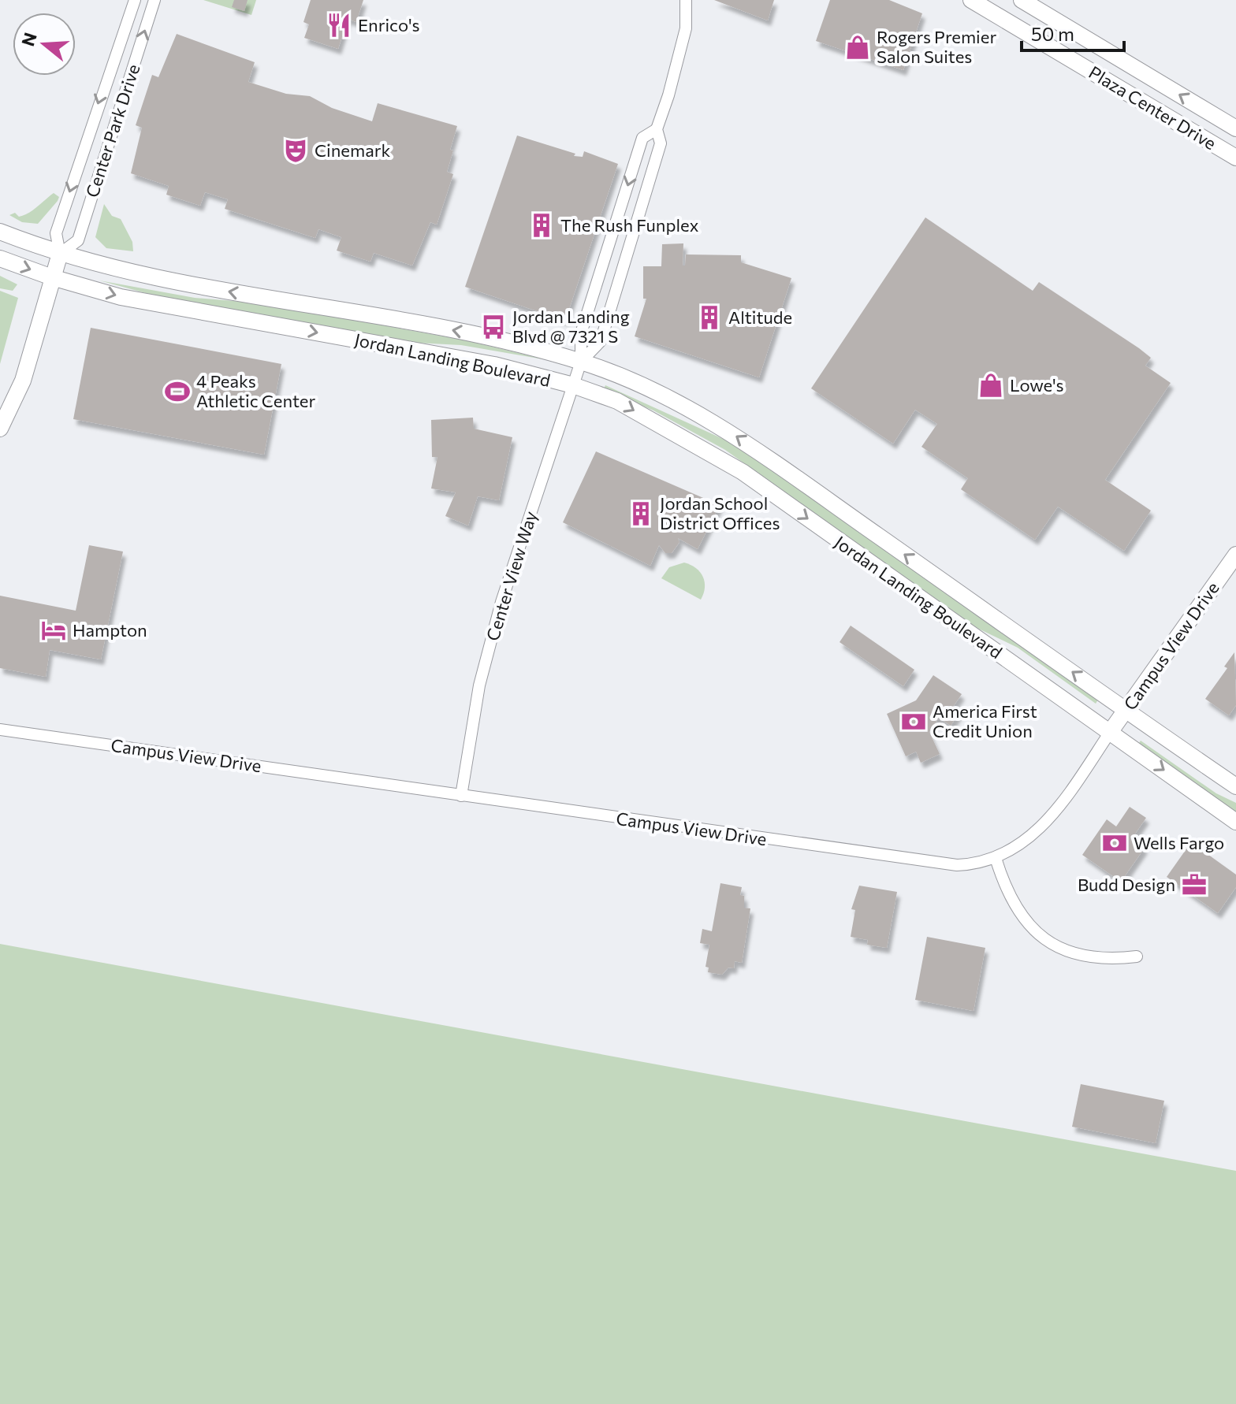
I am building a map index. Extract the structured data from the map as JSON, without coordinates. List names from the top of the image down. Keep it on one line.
{"streets":{"main road":["Plaza Center Drive","Center Park Drive","Jordan Landing Boulevard","Campus View Drive"],"street":["Center View Way"]},"crossings":[["Center Park Drive","Jordan Landing Boulevard"],["Jordan Landing Boulevard","Center View Way"],["Jordan Landing Boulevard","Campus View Drive"],["Center View Way","Campus View Drive"]],"places":{"restaurant":["Enrico's"],"shop":["Rogers Premier Salon Suites","Lowe's"],"theatre":["Cinemark"],"building":["The Rush Funplex","Altitude","Jordan School District Offices"],"bus stop":["Jordan Landing Blvd @ 7321 S"],"sports":["4 Peaks Athletic Center"],"hotel":["Hampton"],"bank":["America First Credit Union","Wells Fargo"],"office":["Budd Design"]},"scale_bar":"50 m","north":"left"}
